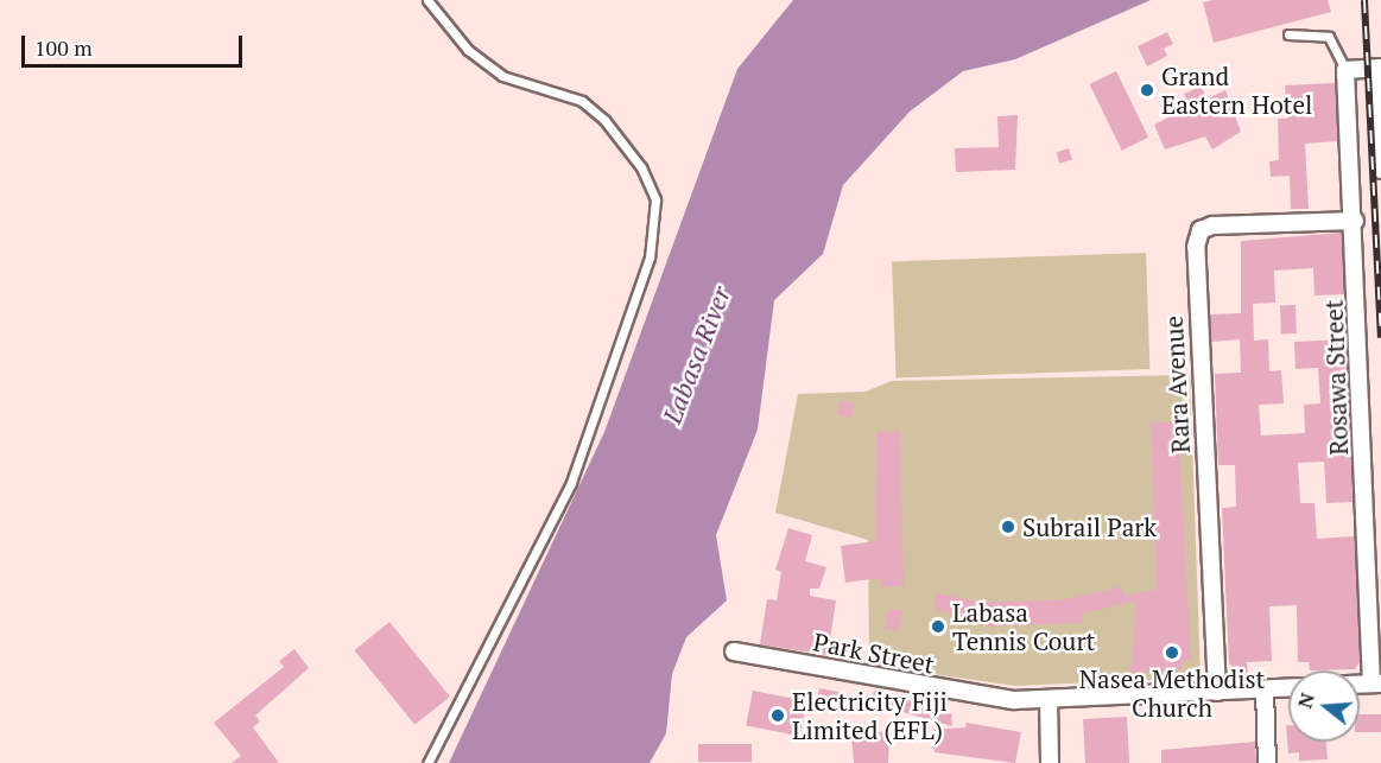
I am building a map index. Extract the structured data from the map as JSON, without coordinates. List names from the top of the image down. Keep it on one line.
{"streets":{"street":["Rosawa Street","Rara Avenue","Park Street"]},"crossings":[["Rosawa Street","Rara Avenue"],["Rara Avenue","Park Street"]],"water":["Labasa River"],"places":["Grand Eastern Hotel","Subrail Park","Labasa Tennis Court","Nasea Methodist Church","Electricity Fiji Limited (EFL)"],"scale_bar":"100 m","north":"left"}
